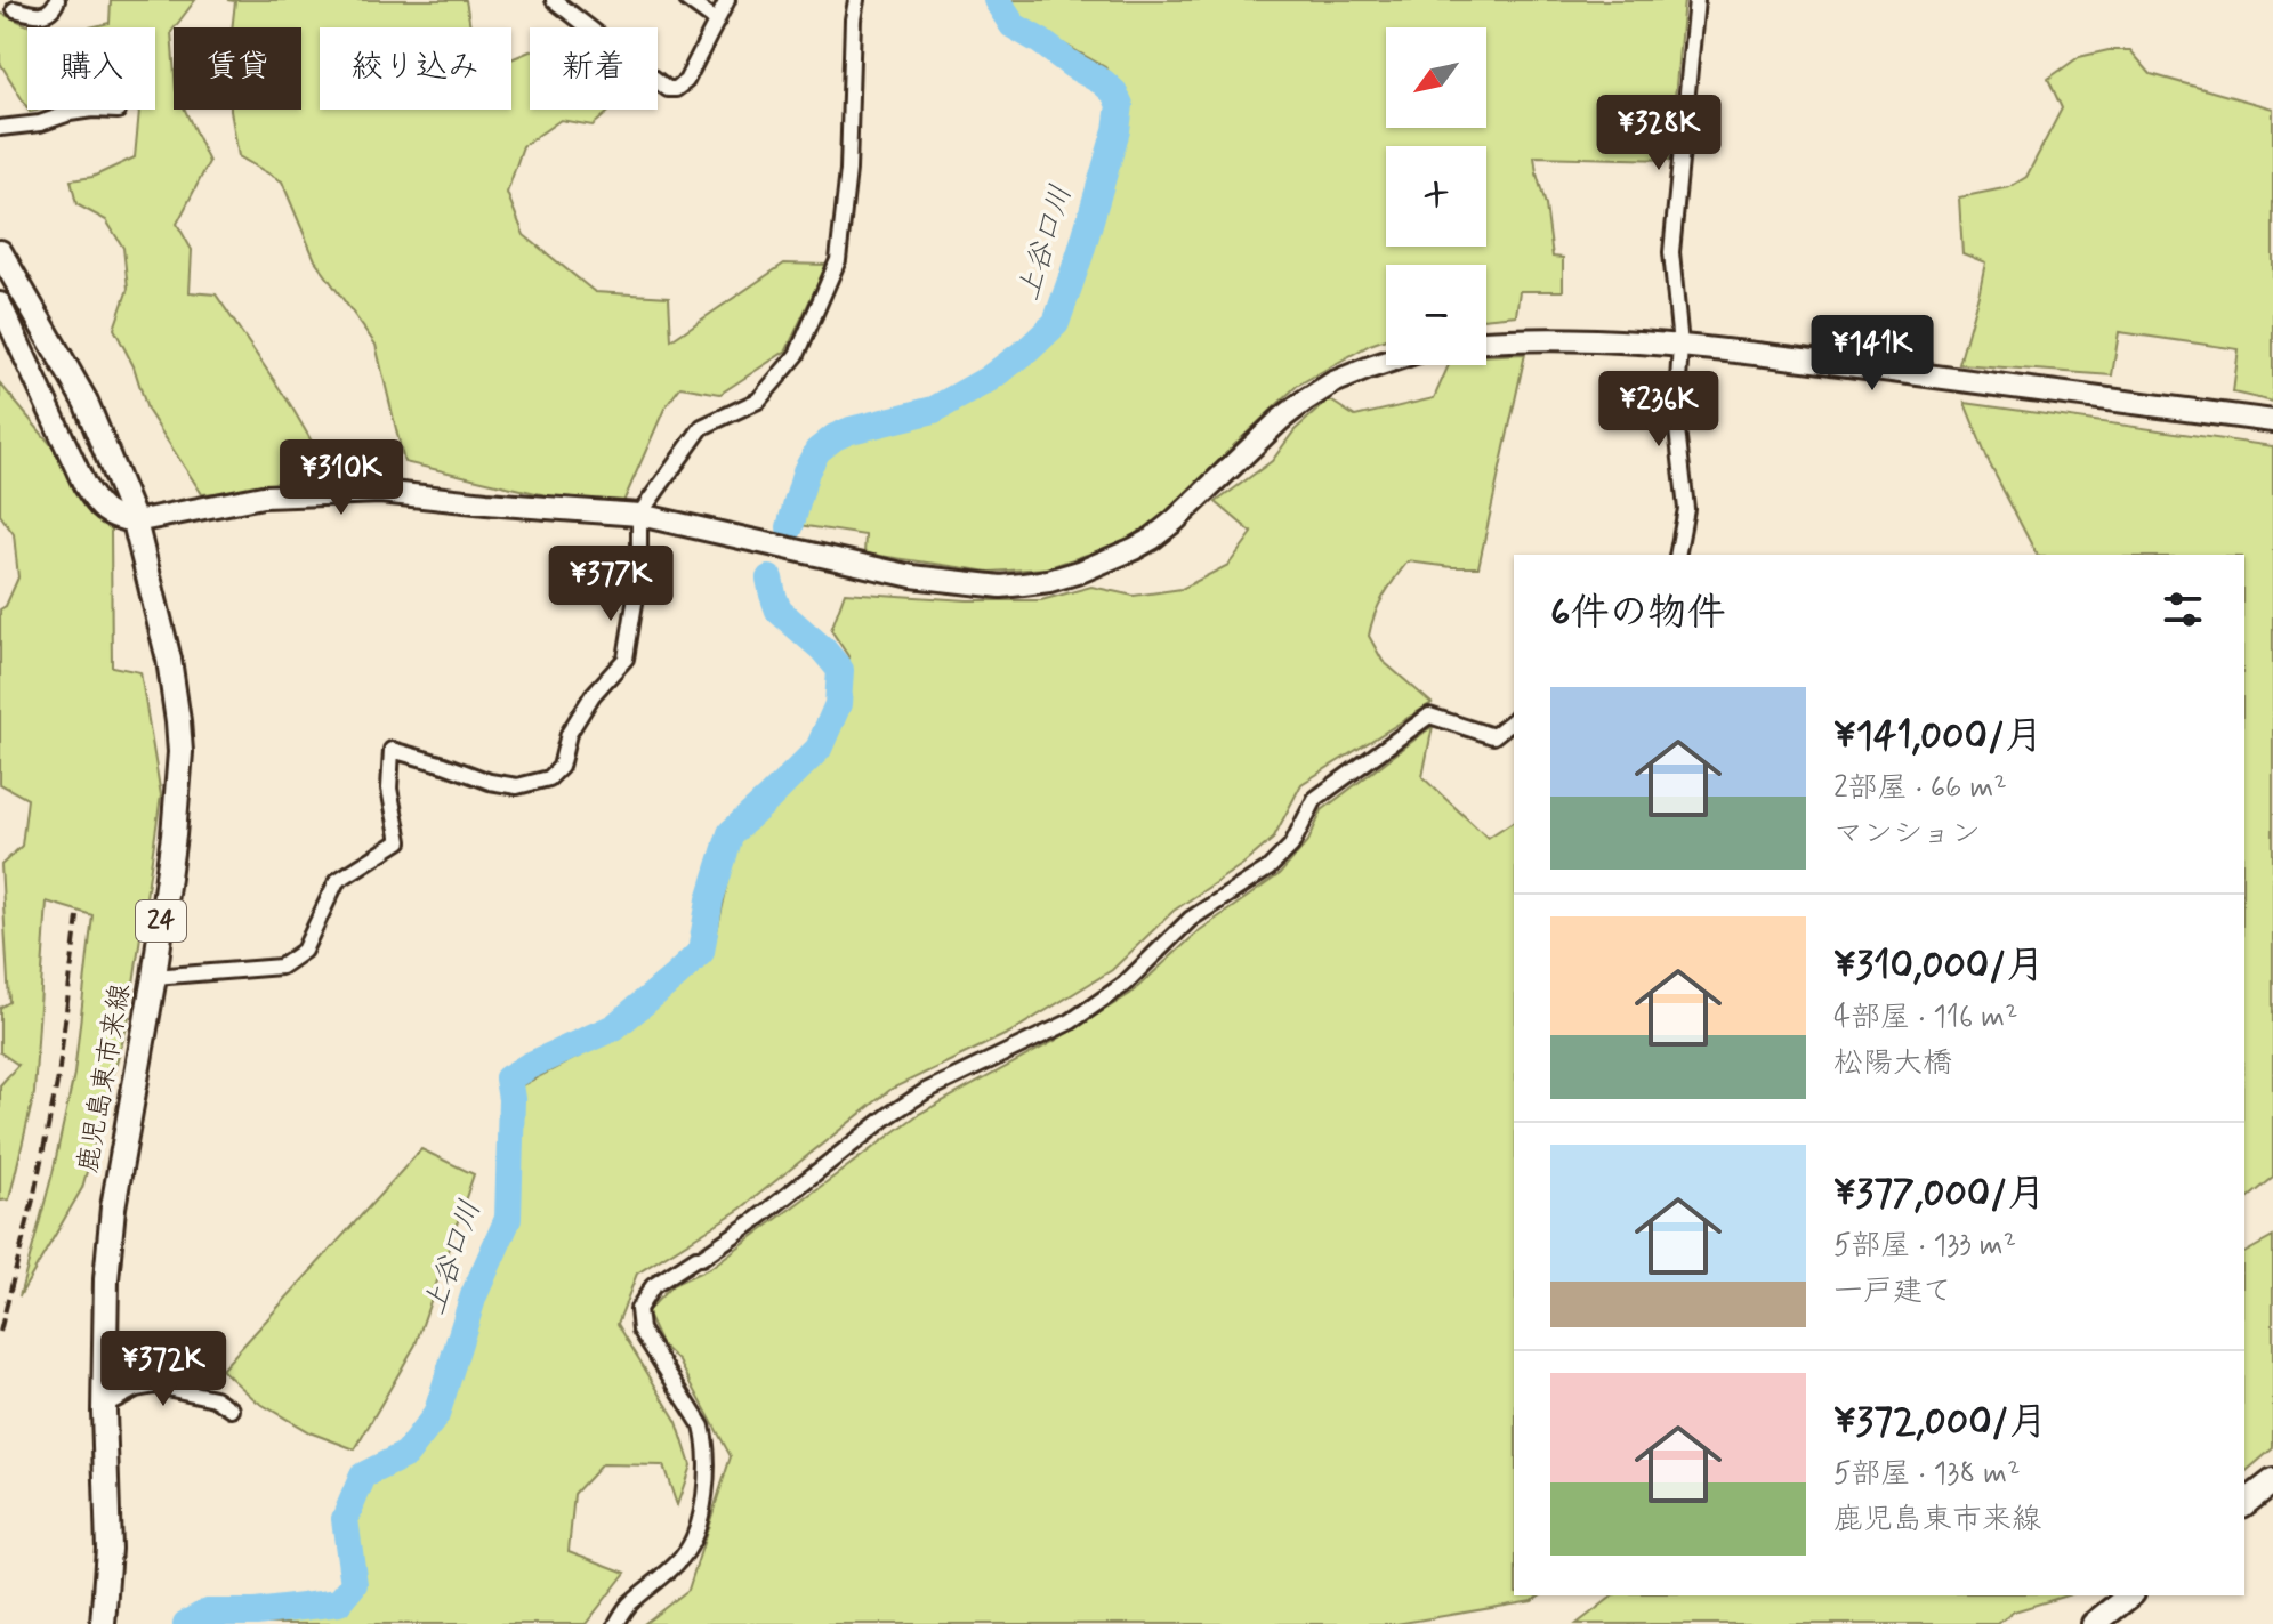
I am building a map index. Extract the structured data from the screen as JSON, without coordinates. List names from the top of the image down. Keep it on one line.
{"streets":{"main road":["24","鹿児島東市来線"]},"water":["上谷口川"],"north":"bottom left","page":{"map_buttons":["+","−"],"chip":["購入","賃貸","絞り込み","新着"],"price":["¥328K","¥141K","¥236K","¥310K","¥377K","¥372K"],"heading":"6件の物件","list":[{"name":"¥141,000/月","note":"2部屋 · 66 m² · マンション"},{"name":"¥310,000/月","note":"4部屋 · 116 m² · 松陽大橋"},{"name":"¥377,000/月","note":"5部屋 · 133 m² · 一戸建て"},{"name":"¥372,000/月","note":"5部屋 · 138 m² · 鹿児島東市来線"}]}}
